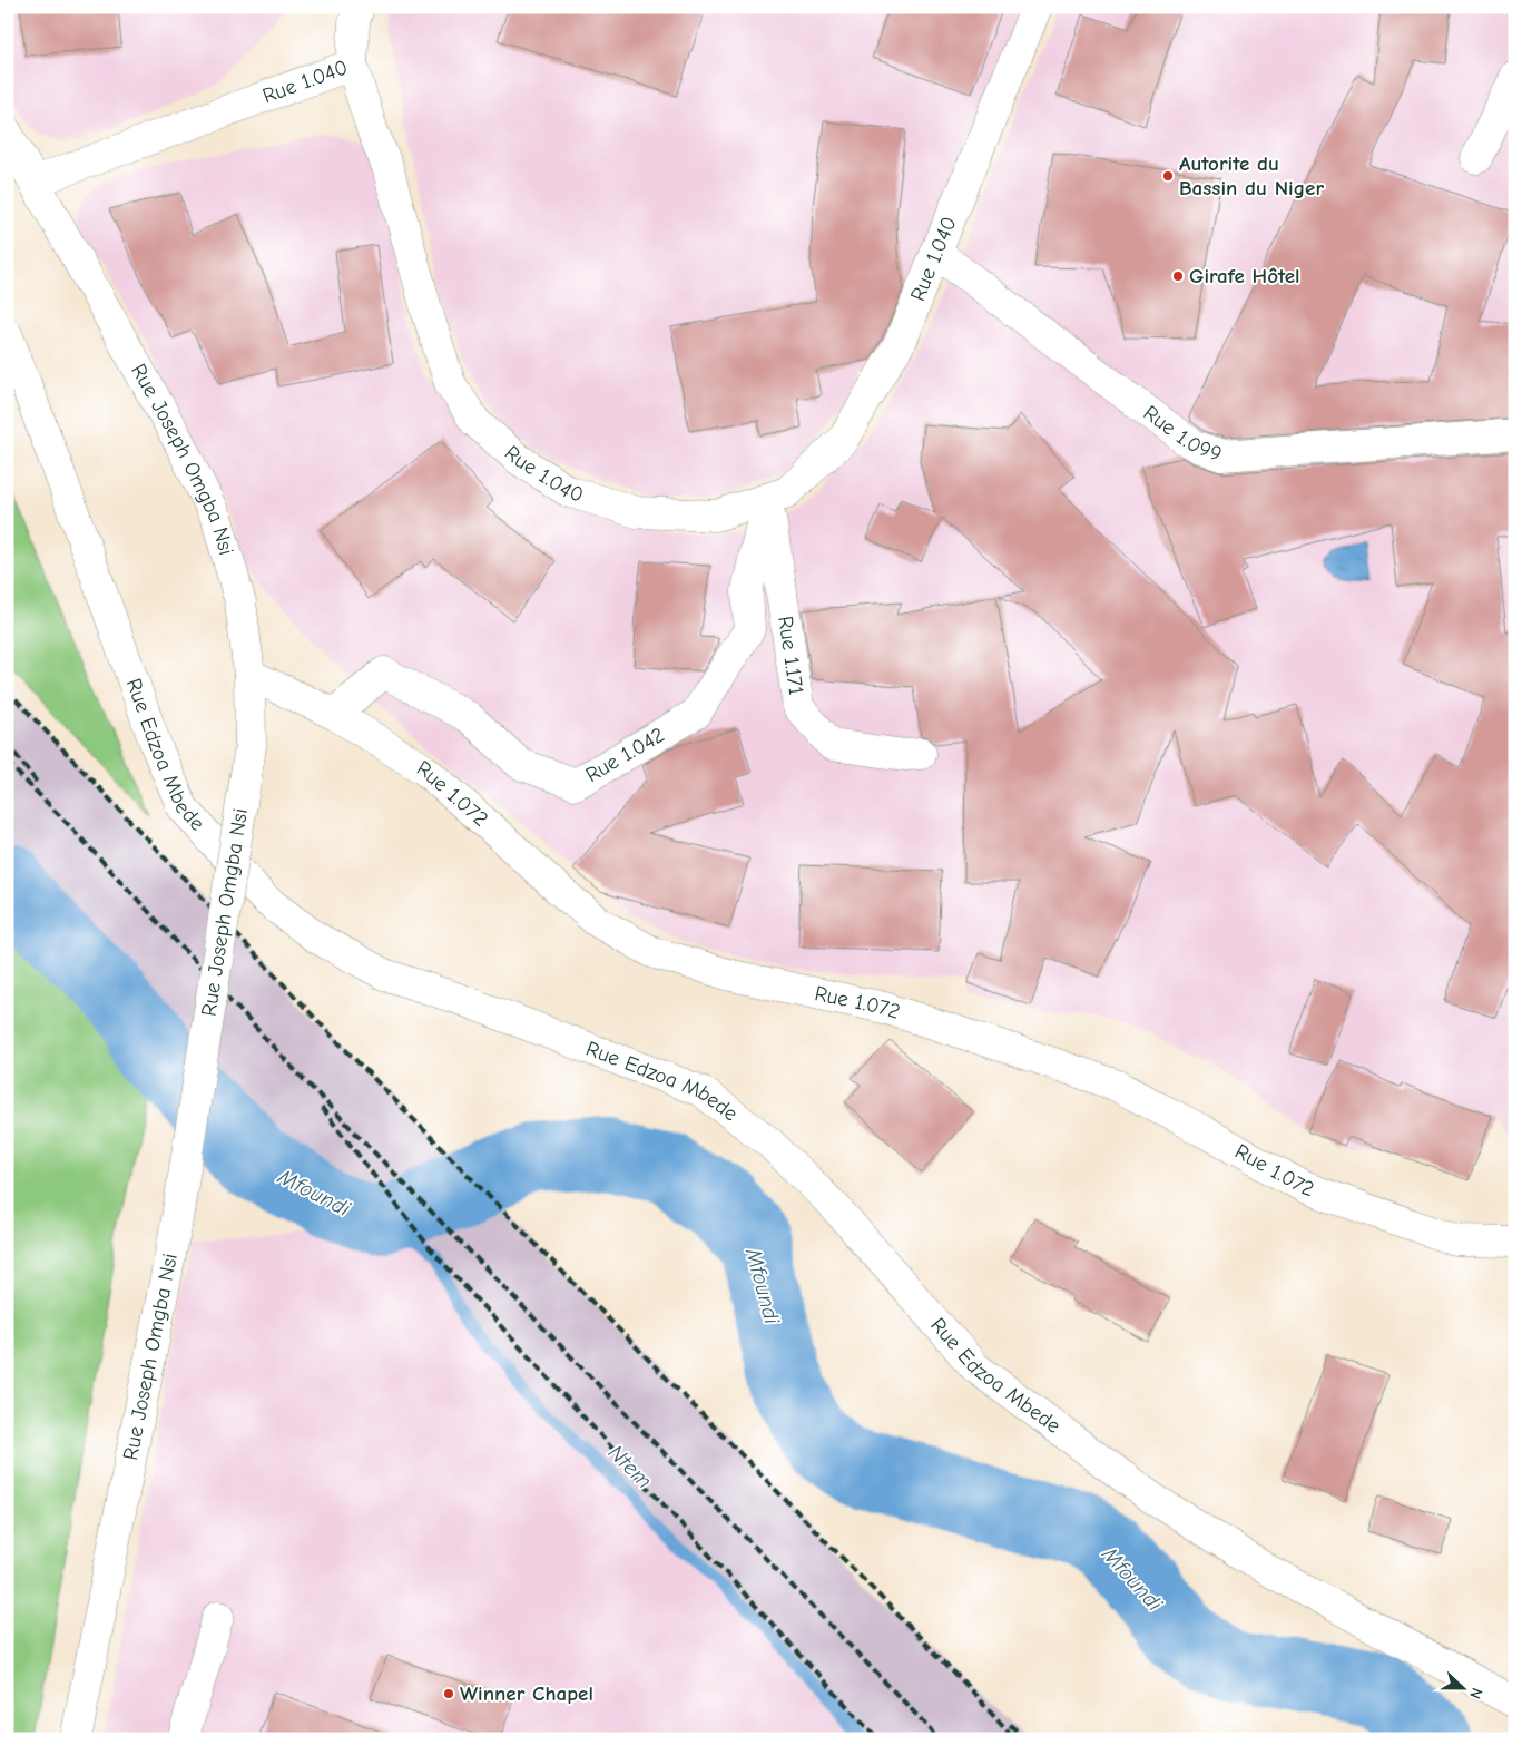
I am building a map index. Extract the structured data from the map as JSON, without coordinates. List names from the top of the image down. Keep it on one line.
{"streets":{"street":["Rue 1.040","Rue 1.099","Rue Joseph Omgba Nsi","Rue 1.171","Rue Edzoa Mbede","Rue 1.042","Rue 1.072"]},"crossings":[["Rue 1.040","Rue 1.099"],["Rue 1.040","Rue Joseph Omgba Nsi"],["Rue 1.040","Rue 1.171"],["Rue 1.040","Rue 1.042"],["Rue Joseph Omgba Nsi","Rue 1.072"],["Rue 1.171","Rue 1.042"],["Rue 1.042","Rue 1.072"]],"water":["Mfoundi","Ntem"],"places":["Autorite du Bassin du Niger","Girafe Hôtel","Winner Chapel"],"north":"right"}
